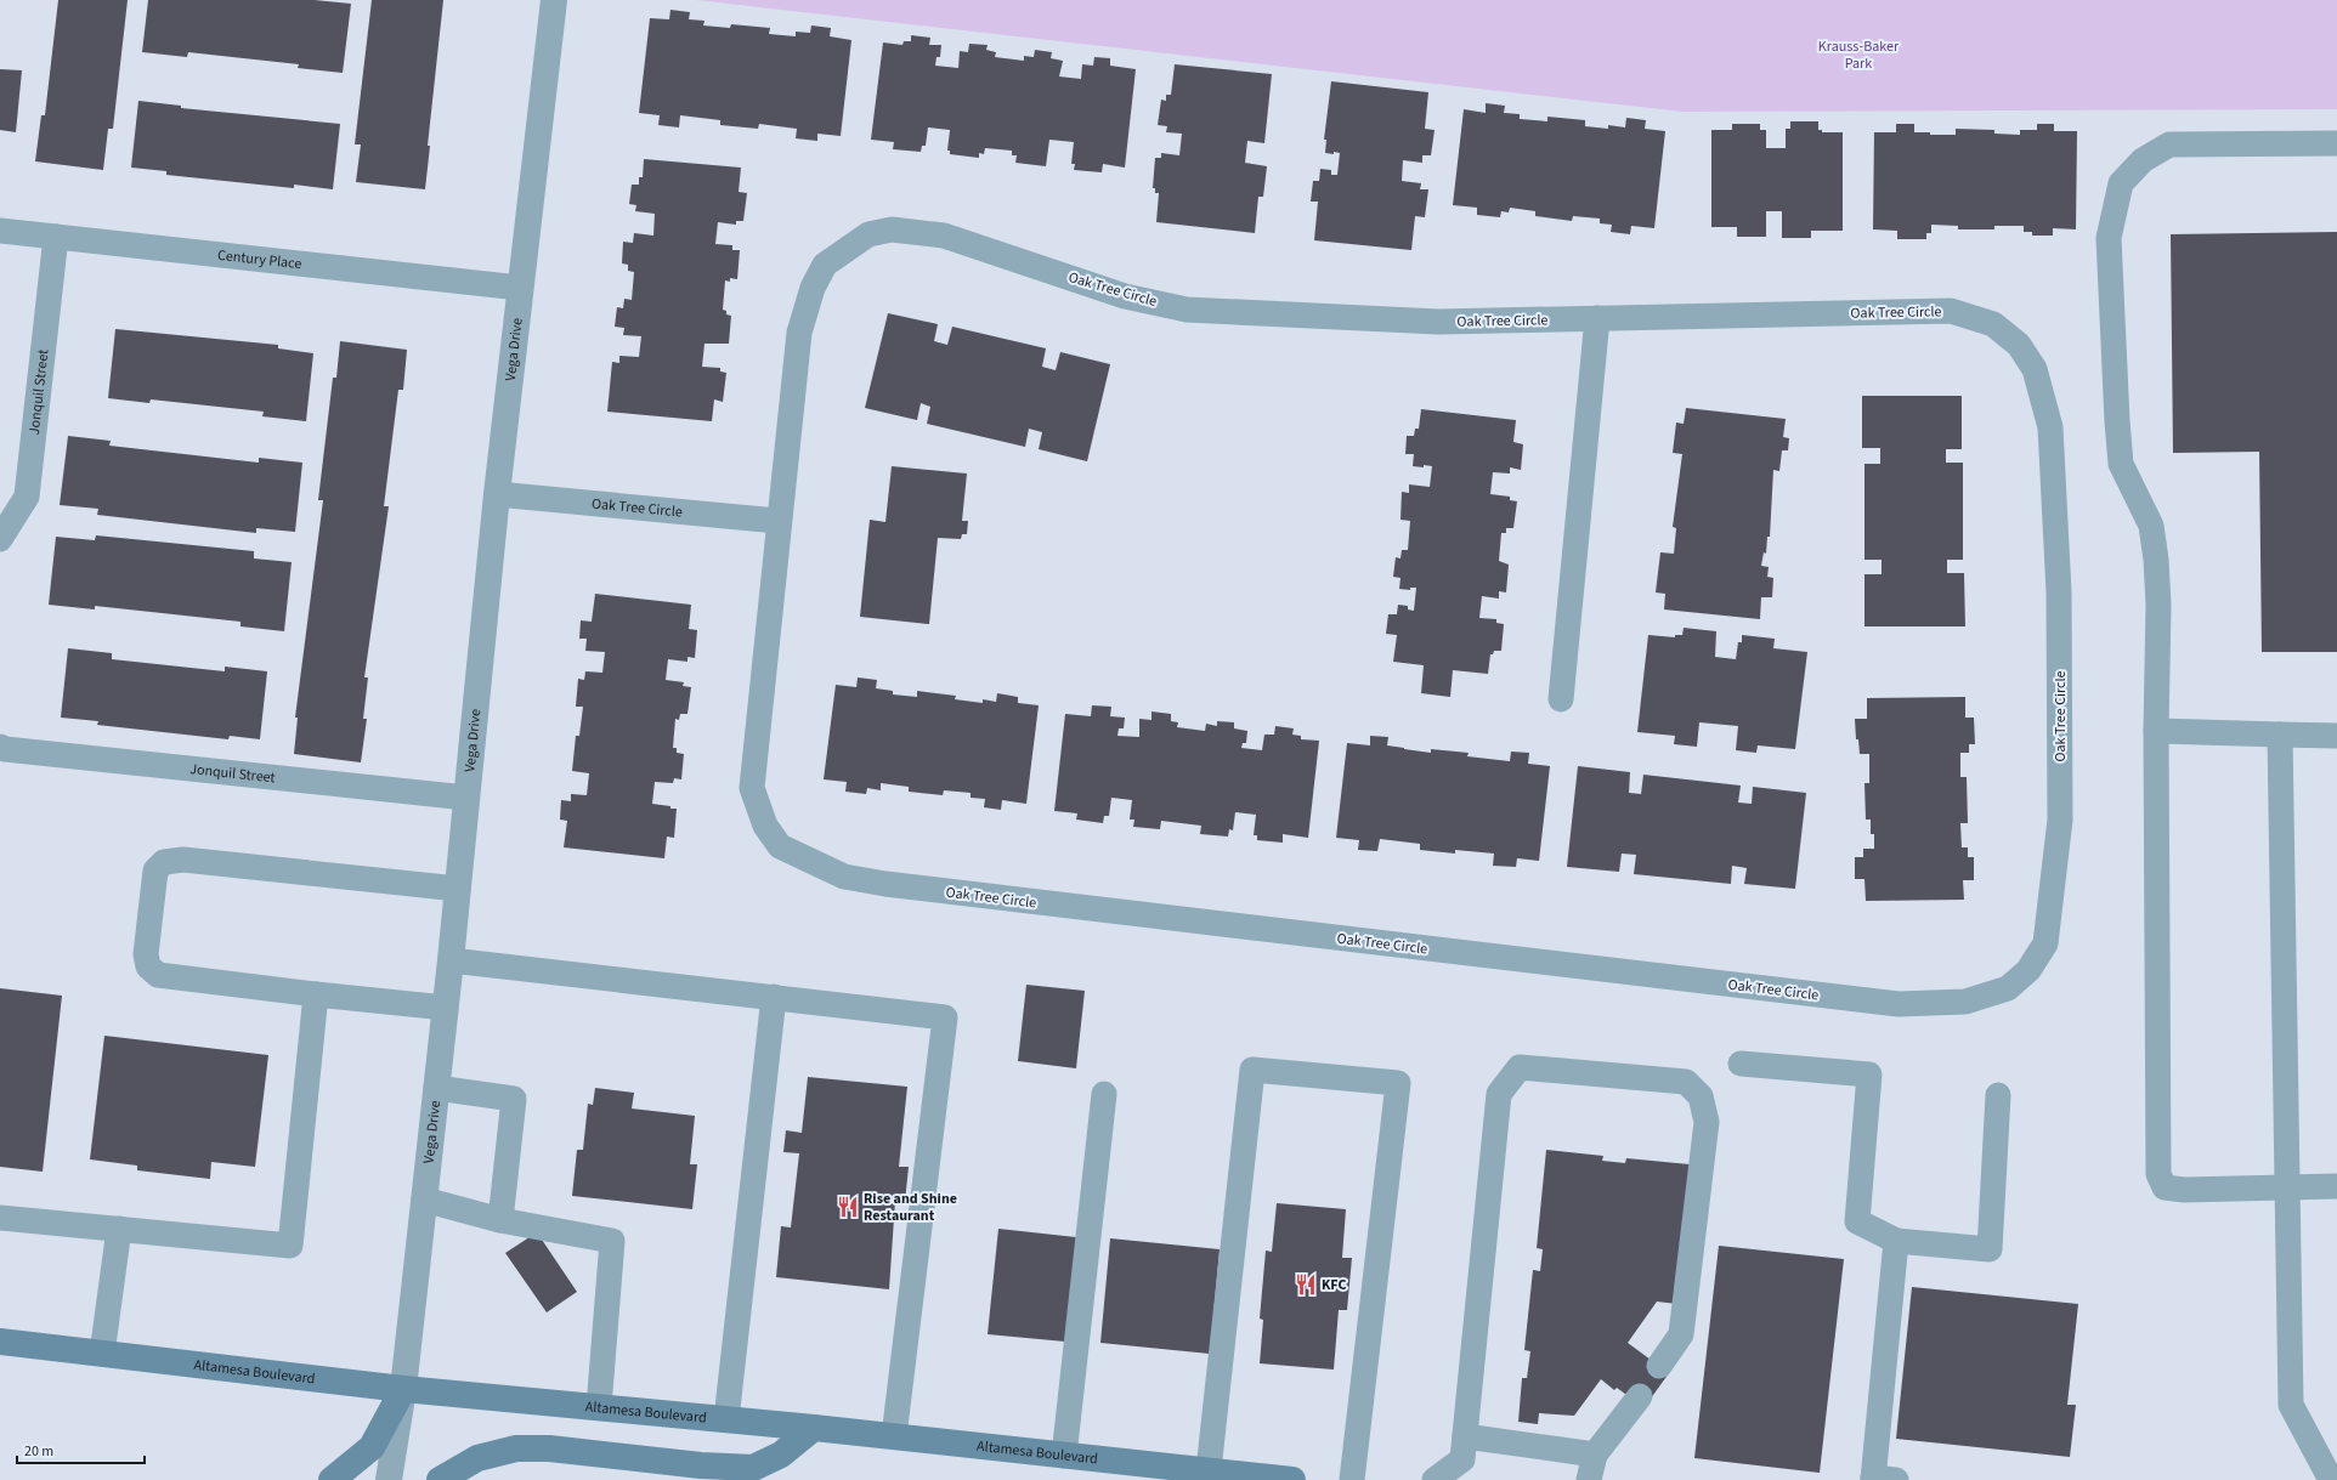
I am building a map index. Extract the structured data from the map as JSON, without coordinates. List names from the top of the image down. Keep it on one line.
{"streets":{"main road":["Altamesa Boulevard"],"street":["Vega Drive"],"lane":["Century Place","Oak Tree Circle","Jonquil Street"]},"crossings":[["Century Place","Vega Drive"],["Century Place","Jonquil Street"],["Oak Tree Circle","Vega Drive"],["Vega Drive","Jonquil Street"],["Vega Drive","Altamesa Boulevard"]],"parks":["Krauss-Baker Park"],"places":{"restaurant":["Rise and Shine Restaurant","KFC"]},"scale_bar":"20 m"}
